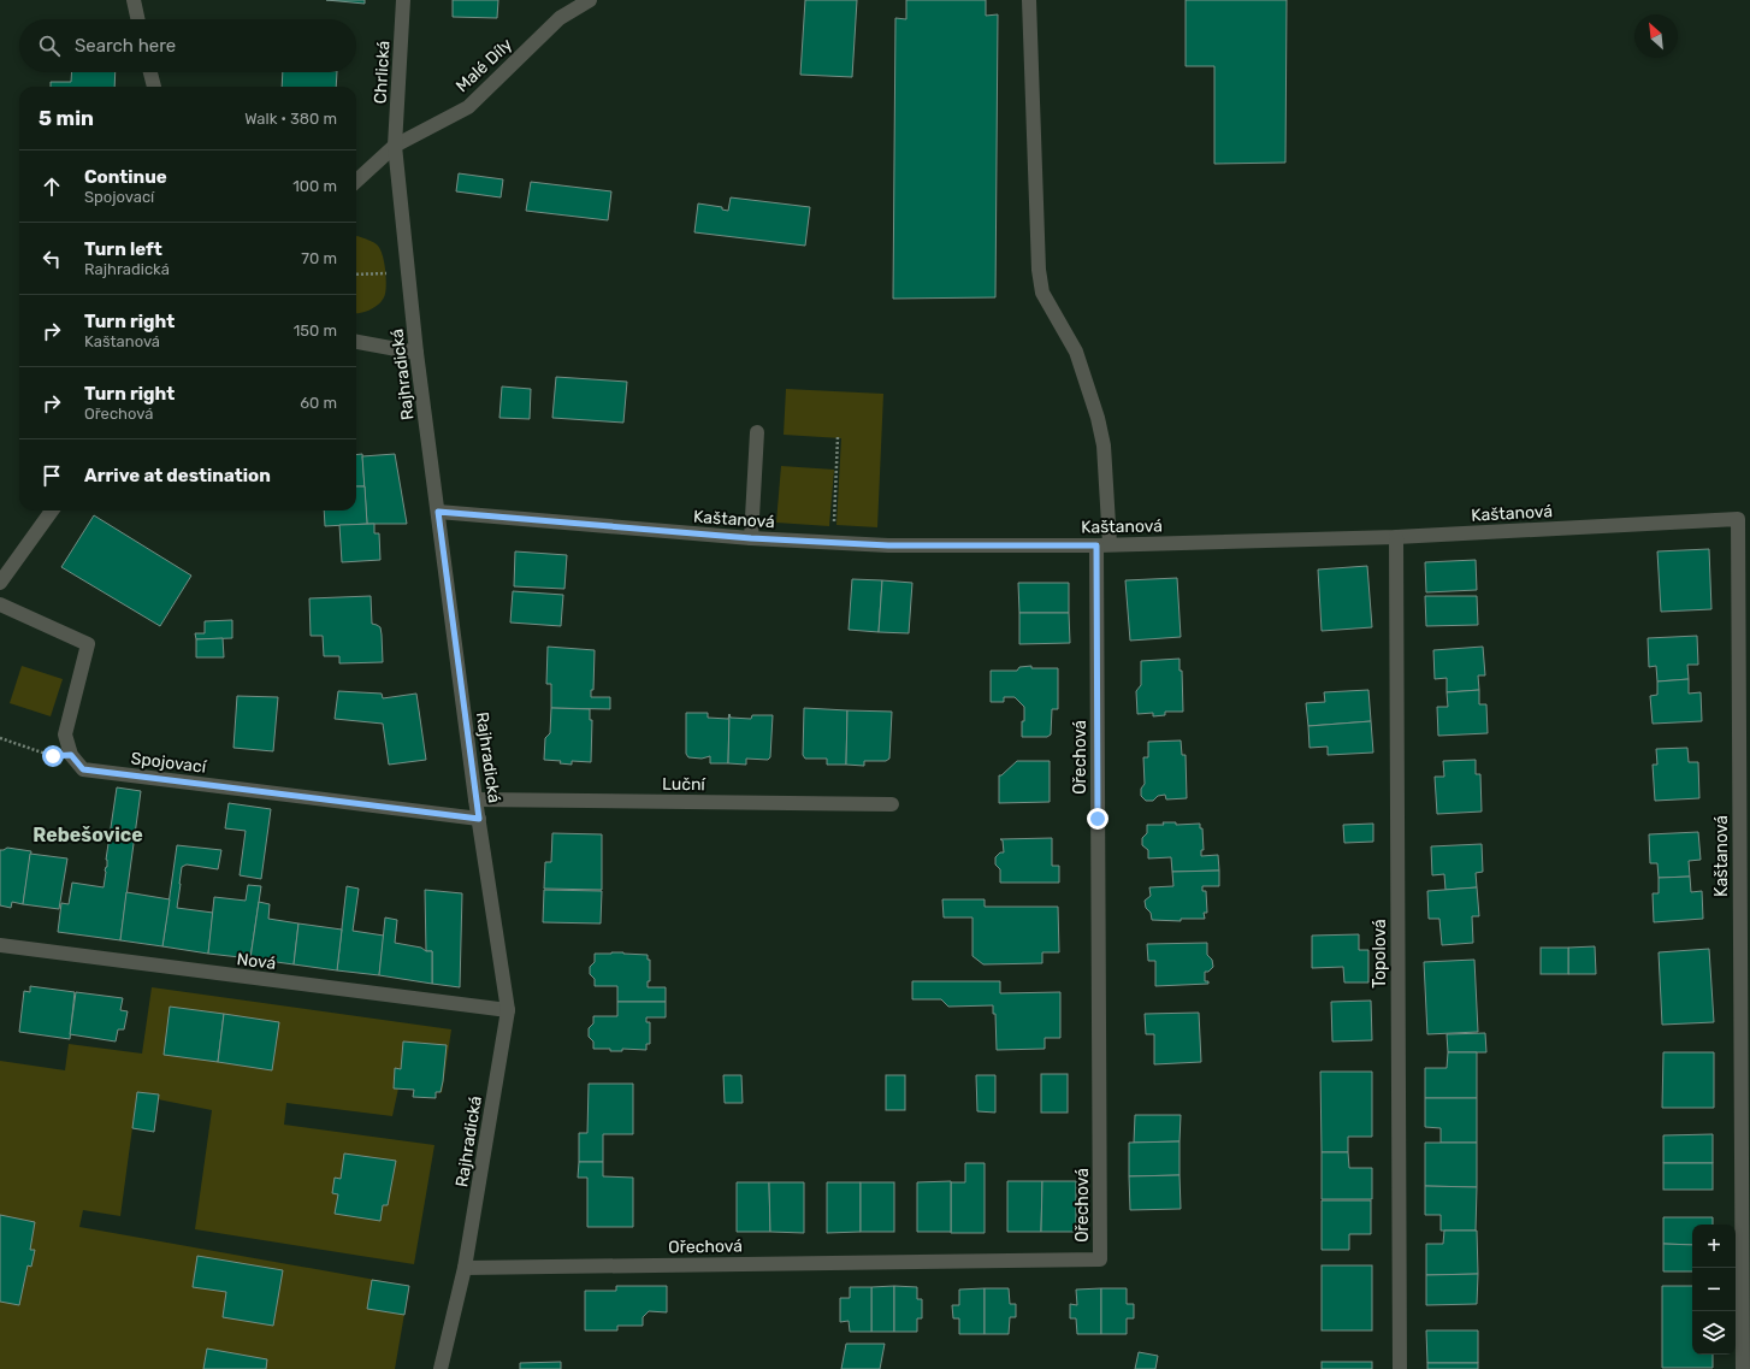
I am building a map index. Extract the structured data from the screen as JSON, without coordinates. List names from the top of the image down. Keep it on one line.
{"streets":{"street":["Malé Díly","Chrlická","Rajhradická","Kaštanová","Ořechová","Spojovací","Luční","Topolová","Nová"]},"crossings":[["Malé Díly","Chrlická"],["Malé Díly","Rajhradická"],["Chrlická","Rajhradická"],["Rajhradická","Kaštanová"],["Rajhradická","Ořechová"],["Rajhradická","Spojovací"],["Rajhradická","Luční"],["Rajhradická","Nová"],["Kaštanová","Ořechová"],["Kaštanová","Topolová"]],"districts":["Rebešovice"],"north":"top left","page":{"search":"Search here","heading":["5 min","Walk · 380 m"],"list":[["Continue","Spojovací","100 m"],["Turn left","Rajhradická","70 m"],["Turn right","Kaštanová","150 m"],["Turn right","Ořechová","60 m"],"Arrive at destination"],"map_buttons":["+","−"]}}
